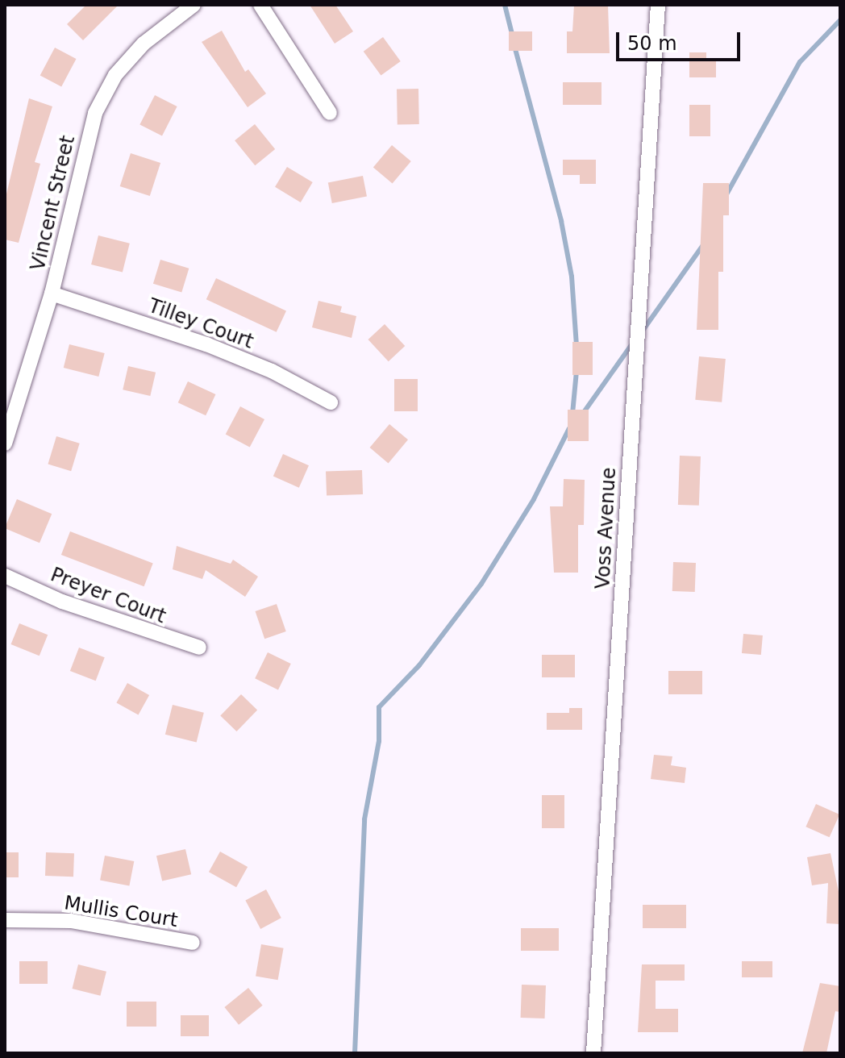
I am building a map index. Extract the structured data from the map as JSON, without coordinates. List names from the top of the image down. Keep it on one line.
{"streets":{"street":["Vincent Street","Tilley Court","Voss Avenue","Preyer Court","Mullis Court"]},"crossings":[["Vincent Street","Tilley Court"]],"scale_bar":"50 m"}
